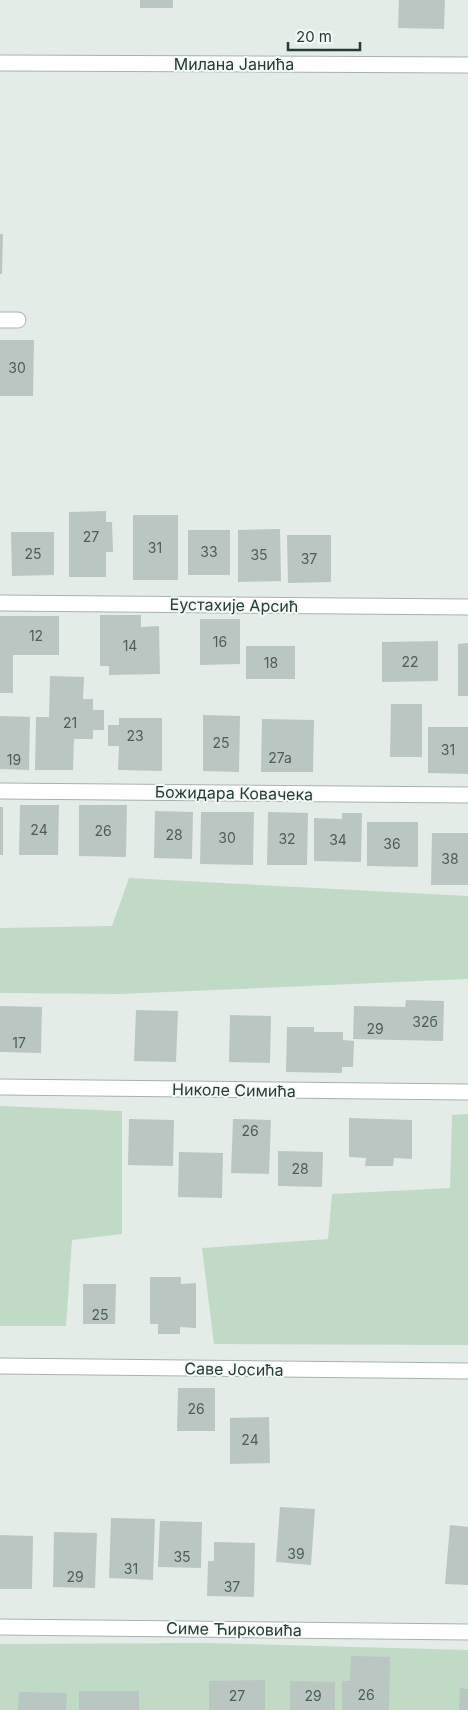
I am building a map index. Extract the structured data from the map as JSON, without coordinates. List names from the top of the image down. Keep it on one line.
{"streets":{"street":["Милана Јанића","Еустахије Арсић","Божидара Ковачека","Николе Симића","Саве Јосића","Симе Ћирковића"]},"house_numbers":["30","27","31","33","25","35","37","12","16","14","22","18","21","23","25","31","27a","19","24","26","28","30","32","34","36","38","32б","29","17","26","28","25","26","24","39","35","31","29","37","26","27","29"],"scale_bar":"20 m"}
